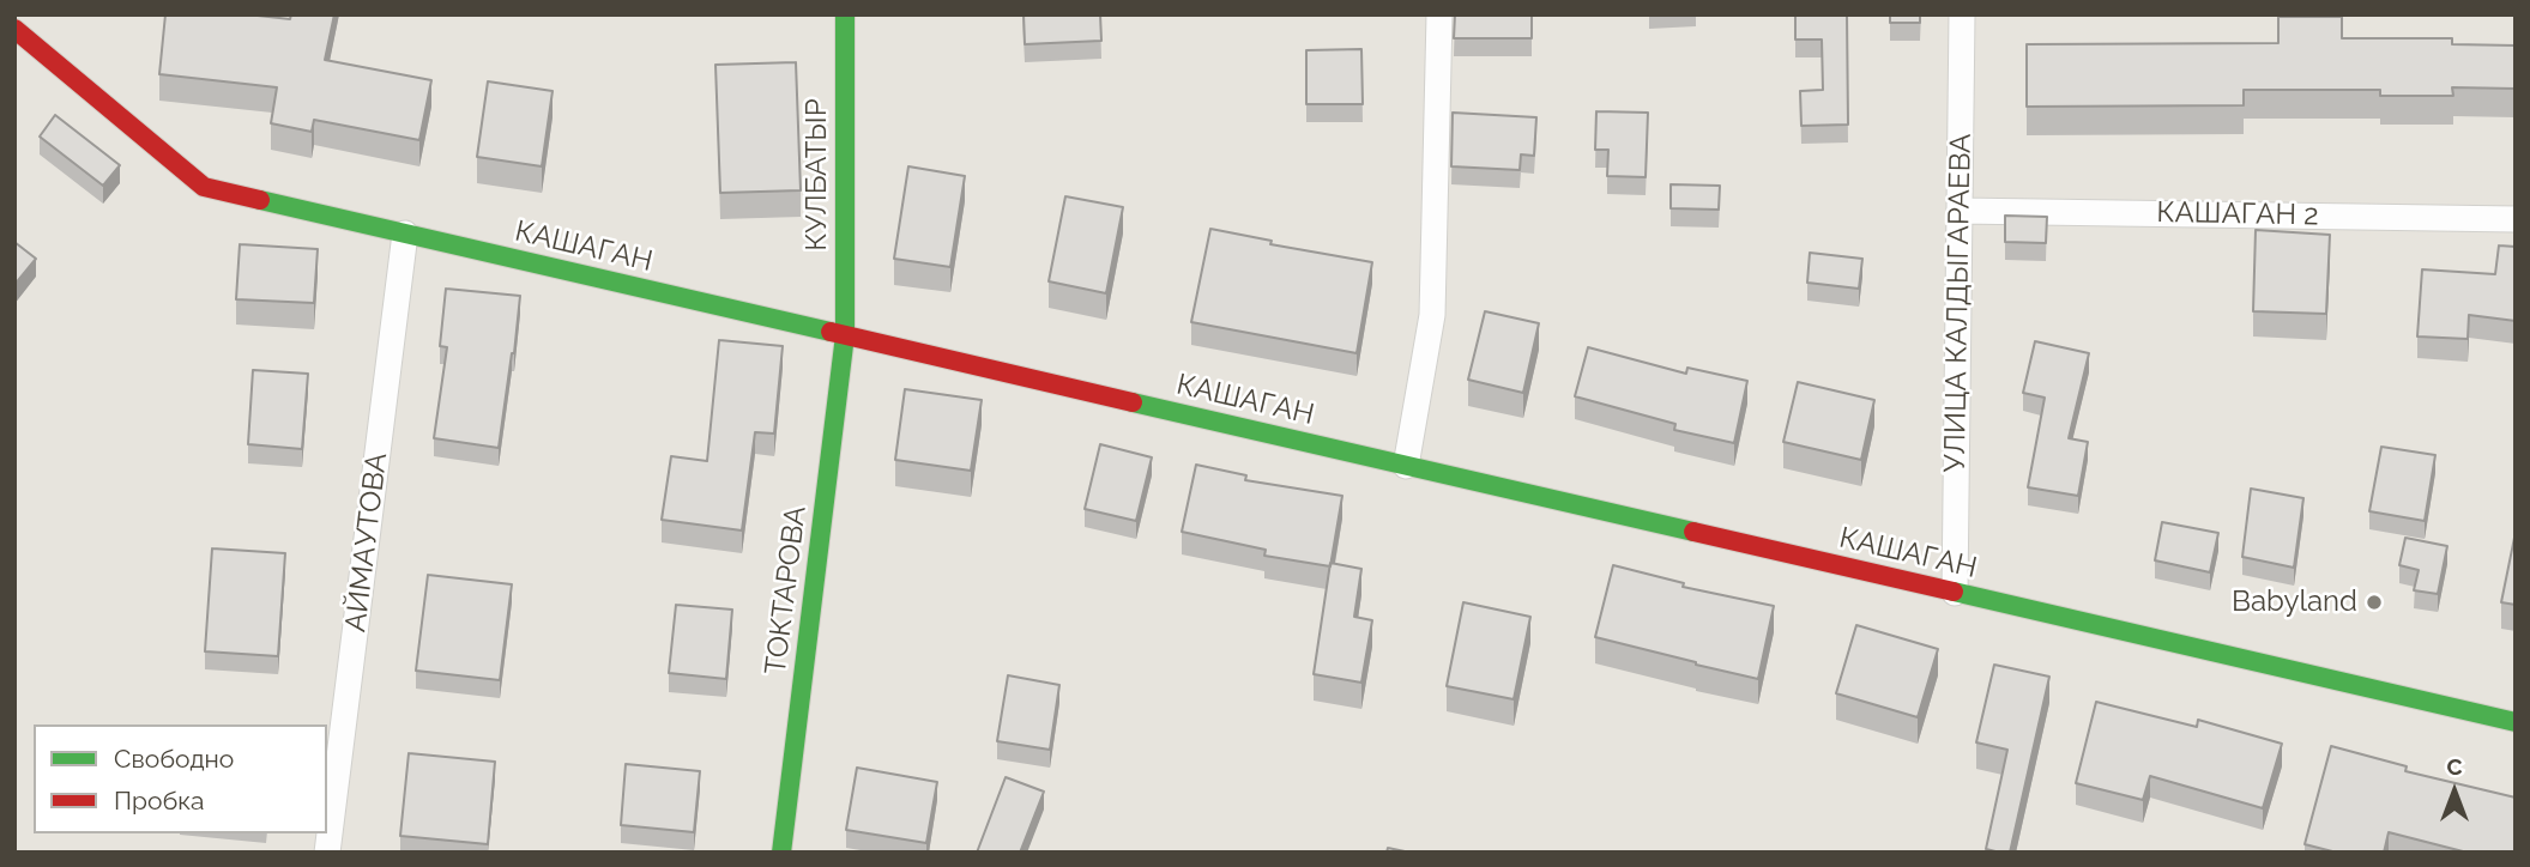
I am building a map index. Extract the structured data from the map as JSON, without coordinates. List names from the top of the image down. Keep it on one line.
{"streets":{"street":["КУЛБАТЫР","КАШАГАН 2","КАШАГАН","УЛИЦА КАЛДЫГАРАЕВА","АЙМАУТОВА","ТОКТАРОВА"]},"crossings":[["КУЛБАТЫР","КАШАГАН"],["КУЛБАТЫР","ТОКТАРОВА"],["КАШАГАН 2","УЛИЦА КАЛДЫГАРАЕВА"],["КАШАГАН","УЛИЦА КАЛДЫГАРАЕВА"],["КАШАГАН","АЙМАУТОВА"],["КАШАГАН","ТОКТАРОВА"]],"places":["Babyland"],"legend":["Свободно","Пробка"],"north":"top"}
